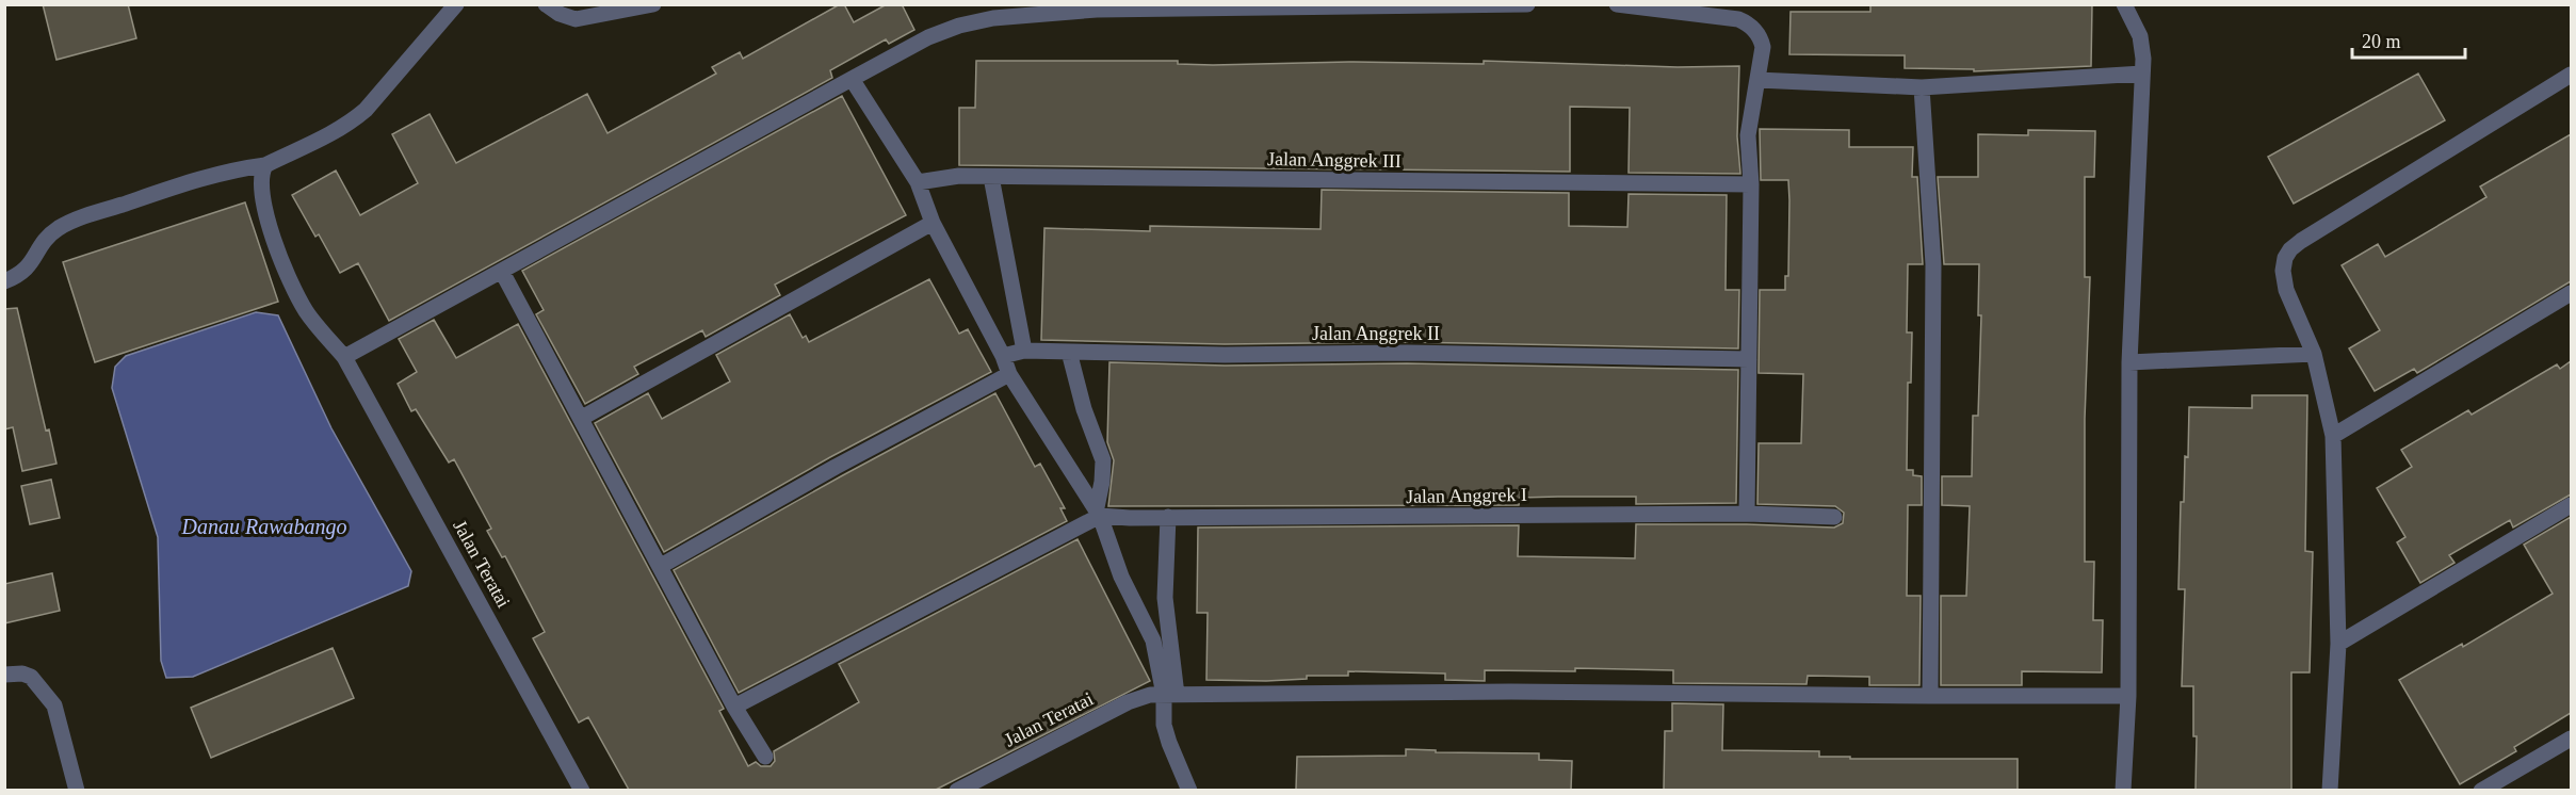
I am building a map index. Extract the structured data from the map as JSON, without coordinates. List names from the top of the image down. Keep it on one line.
{"streets":{"street":["Jalan Anggrek III","Jalan Anggrek II","Jalan Anggrek I","Jalan Teratai"]},"water":["Danau Rawabango"],"scale_bar":"20 m"}
